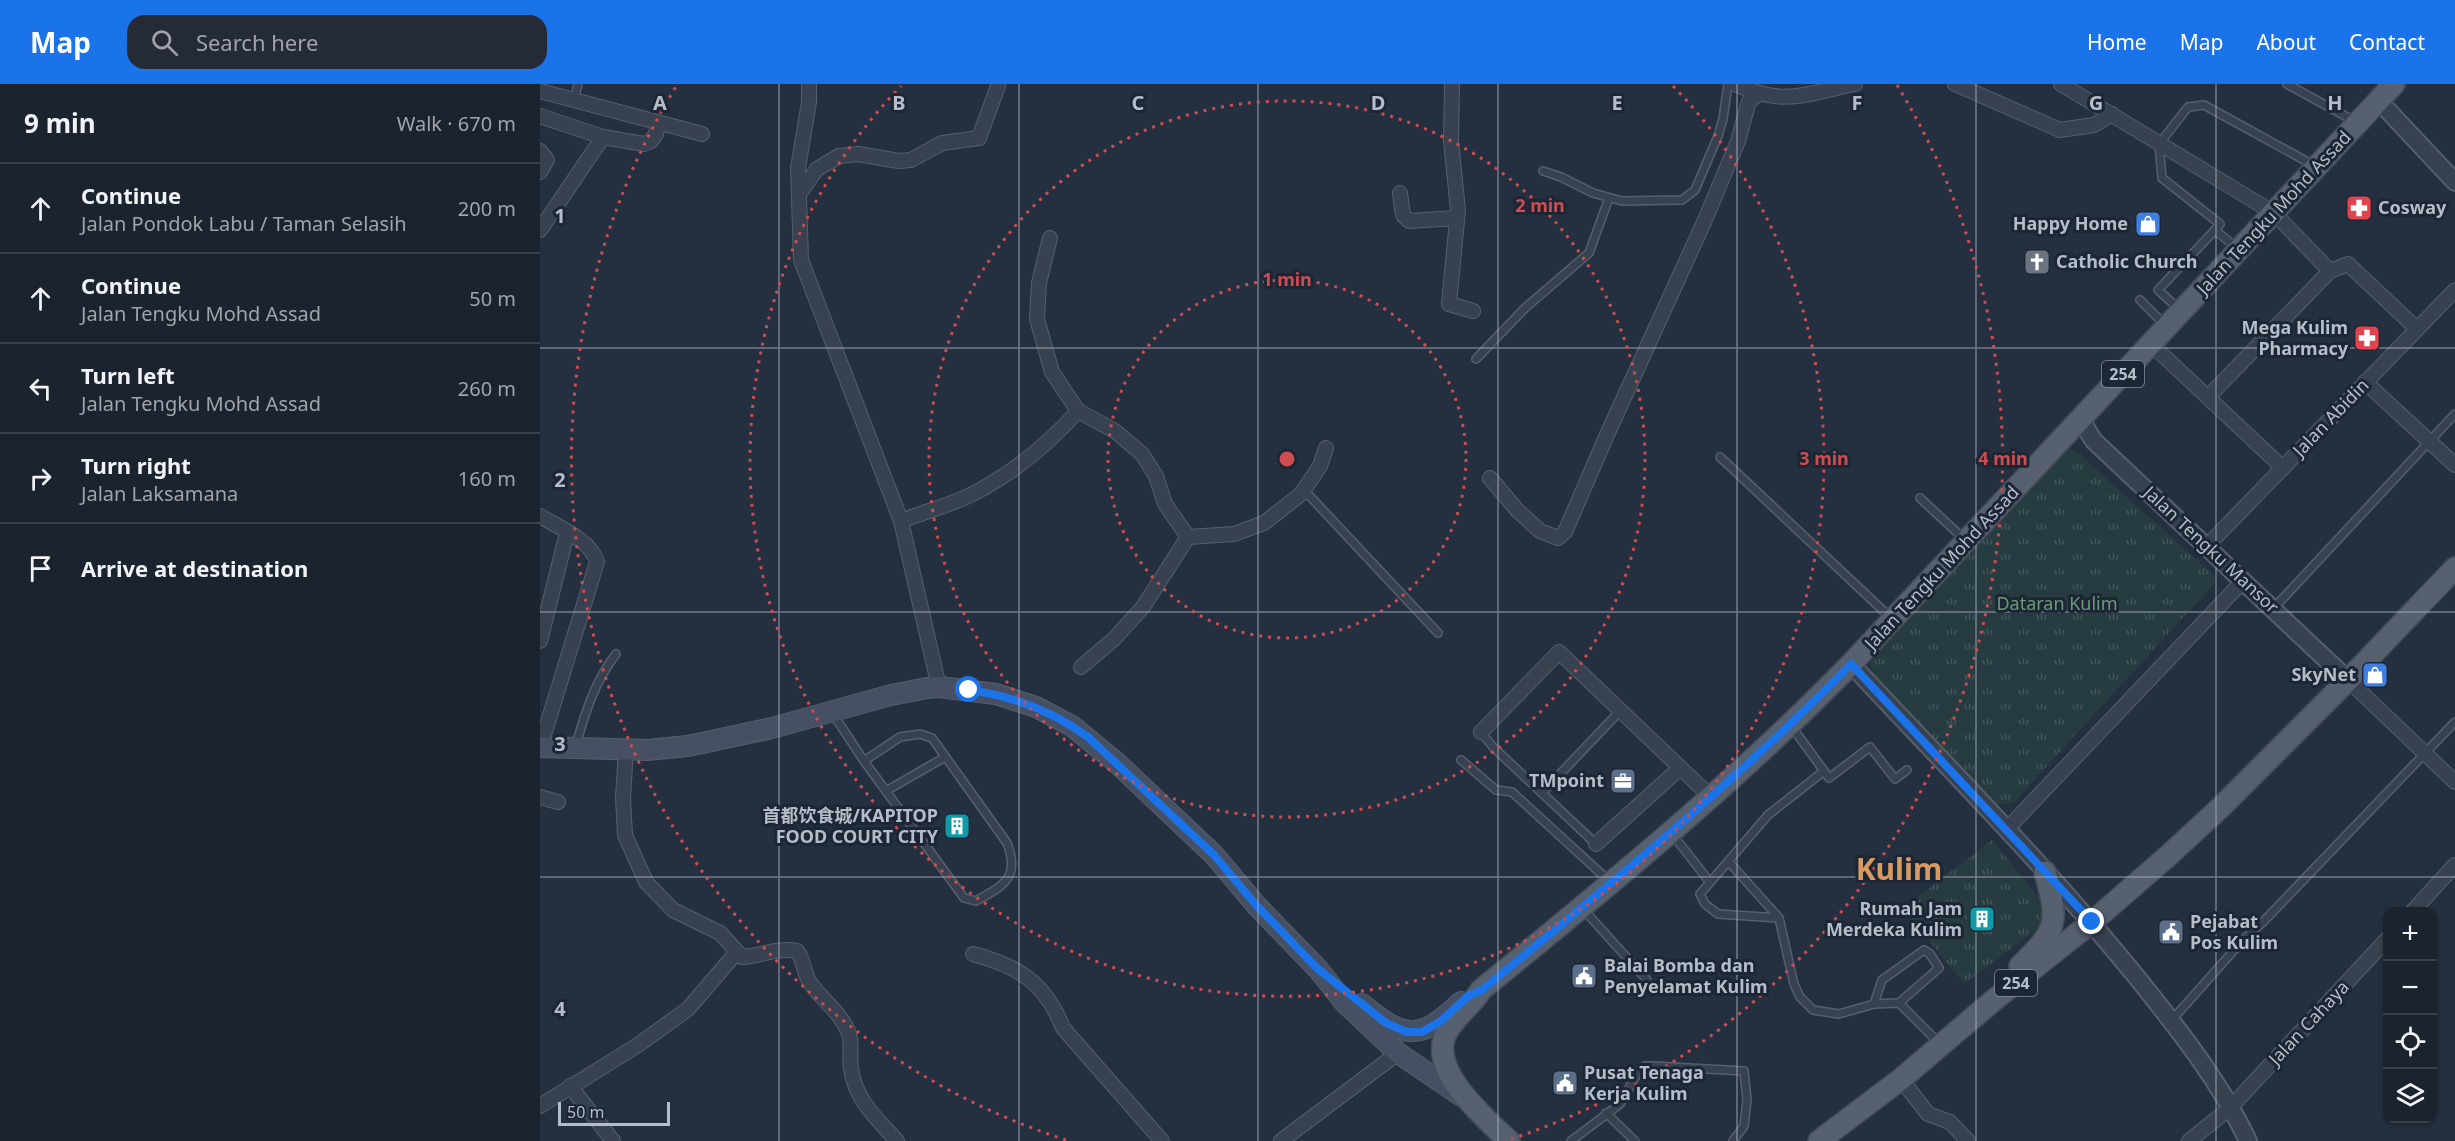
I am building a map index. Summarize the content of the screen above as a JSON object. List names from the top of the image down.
{
  "streets": {
    "main road": ["Jalan Tengku Mohd Assad", "254"],
    "street": ["Jalan Abidin", "Jalan Tengku Mansor", "Jalan Cahaya"]
  },
  "crossings": [
    ["Jalan Tengku Mohd Assad", "254"],
    ["Jalan Tengku Mohd Assad", "Jalan Tengku Mansor"],
    ["254", "Jalan Tengku Mansor"],
    ["Jalan Abidin", "Jalan Tengku Mansor"]
  ],
  "districts": ["Kulim"],
  "parks": ["Dataran Kulim"],
  "places": {
    "pharmacy": ["Cosway", "Mega Kulim Pharmacy"],
    "shop": ["Happy Home", "SkyNet"],
    "church": ["Catholic Church"],
    "office": ["TMpoint"],
    "building": ["首都饮食城/KAPITOP FOOD COURT CITY", "Rumah Jam Merdeka Kulim"],
    "public building": ["Pejabat Pos Kulim", "Balai Bomba dan Penyelamat Kulim", "Pusat Tenaga Kerja Kulim"]
  },
  "scale_bar": "50 m",
  "page": {
    "header": "Map",
    "search": "Search here",
    "nav": [
      "Home",
      "Map",
      "About",
      "Contact"
    ],
    "heading": ["9 min", "Walk · 670 m"],
    "list": [
      ["Continue", "Jalan Pondok Labu / Taman Selasih", "200 m"],
      ["Continue", "Jalan Tengku Mohd Assad", "50 m"],
      ["Turn left", "Jalan Tengku Mohd Assad", "260 m"],
      ["Turn right", "Jalan Laksamana", "160 m"],
      "Arrive at destination"
    ],
    "map_buttons": ["+", "−"],
    "scale": "50 m"
  },
  "grid": {
    "columns": [
      "A",
      "B",
      "C",
      "D",
      "E",
      "F",
      "G",
      "H"
    ],
    "rows": [
      "1",
      "2",
      "3",
      "4"
    ]
  },
  "rings": [
    "2 min",
    "1 min",
    "3 min",
    "4 min"
  ]
}
